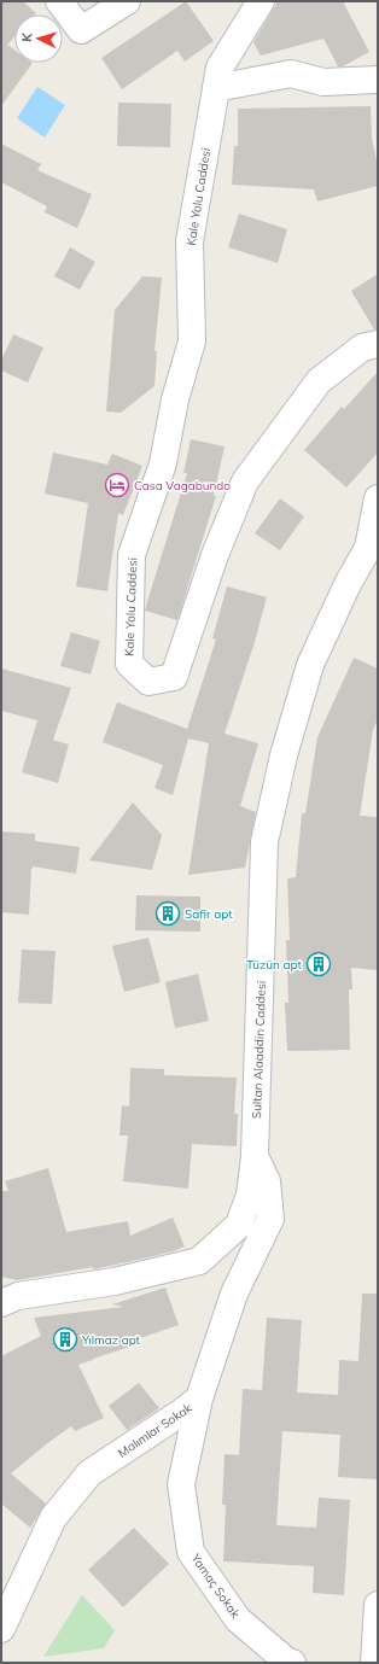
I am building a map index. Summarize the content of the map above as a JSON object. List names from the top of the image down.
{
  "streets": {
    "street": [
      "Kale Yolu Caddesi",
      "Sultan Alaaddin Caddesi",
      "Malımlar Sokak",
      "Yamaç Sokak"
    ]
  },
  "crossings": [
    ["Sultan Alaaddin Caddesi", "Malımlar Sokak"],
    ["Malımlar Sokak", "Yamaç Sokak"]
  ],
  "places": {
    "hotel": ["Casa Vagabundo"],
    "building": ["Safir apt", "Tüzün apt", "Yılmaz apt"]
  },
  "north": "left"
}
